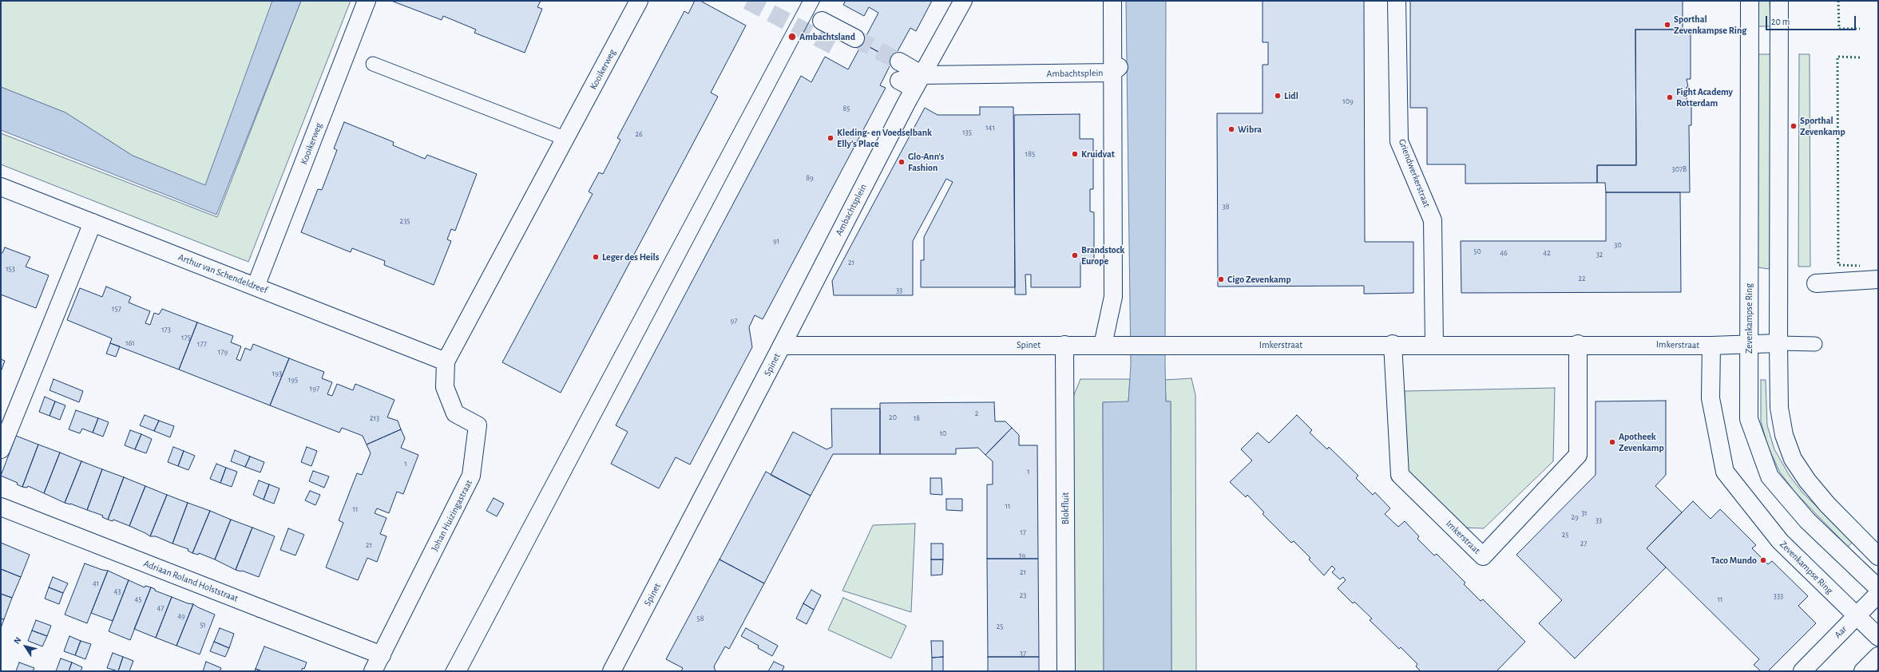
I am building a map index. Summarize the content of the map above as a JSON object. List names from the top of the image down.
{
  "streets": {
    "street": [
      "Kooikerweg",
      "Ambachtsplein",
      "Griendwerkerstraat",
      "Arthur van Schendeldreef",
      "Zevenkampse Ring",
      "Spinet",
      "Imkerstraat",
      "Blokfluit",
      "Johan Huizingastraat",
      "Adriaan Roland Holststraat",
      "Aar"
    ]
  },
  "crossings": [
    ["Kooikerweg", "Arthur van Schendeldreef"],
    ["Kooikerweg", "Johan Huizingastraat"],
    ["Ambachtsplein", "Spinet"],
    ["Griendwerkerstraat", "Imkerstraat"],
    ["Arthur van Schendeldreef", "Johan Huizingastraat"],
    ["Zevenkampse Ring", "Imkerstraat"],
    ["Zevenkampse Ring", "Aar"],
    ["Spinet", "Imkerstraat"],
    ["Spinet", "Blokfluit"],
    ["Johan Huizingastraat", "Adriaan Roland Holststraat"]
  ],
  "places": [
    "Sporthal Zevenkampse Ring",
    "Ambachtsland",
    "Lidl",
    "Fight Academy Rotterdam",
    "Sporthal Zevenkamp",
    "Wibra",
    "Kleding- en Voedselbank Elly's Place",
    "Kruidvat",
    "Glo-Ann's Fashion",
    "Brandstock Europe",
    "Leger des Heils",
    "Cigo Zevenkamp",
    "Apotheek Zevenkamp",
    "Taco Mundo"
  ],
  "house_numbers": [
    "109",
    "85",
    "141",
    "135",
    "26",
    "185",
    "307B",
    "89",
    "38",
    "235",
    "91",
    "30",
    "50",
    "46",
    "42",
    "32",
    "21",
    "153",
    "22",
    "33",
    "157",
    "97",
    "173",
    "175",
    "161",
    "177",
    "179",
    "193",
    "195",
    "197",
    "2",
    "20",
    "213",
    "18",
    "10",
    "1",
    "1",
    "11",
    "11",
    "31",
    "29",
    "33",
    "17",
    "25",
    "27",
    "21",
    "19",
    "21",
    "41",
    "43",
    "23",
    "333",
    "45",
    "11",
    "47",
    "49",
    "58",
    "51",
    "25",
    "37"
  ],
  "scale_bar": "20 m",
  "north": "top left"
}
